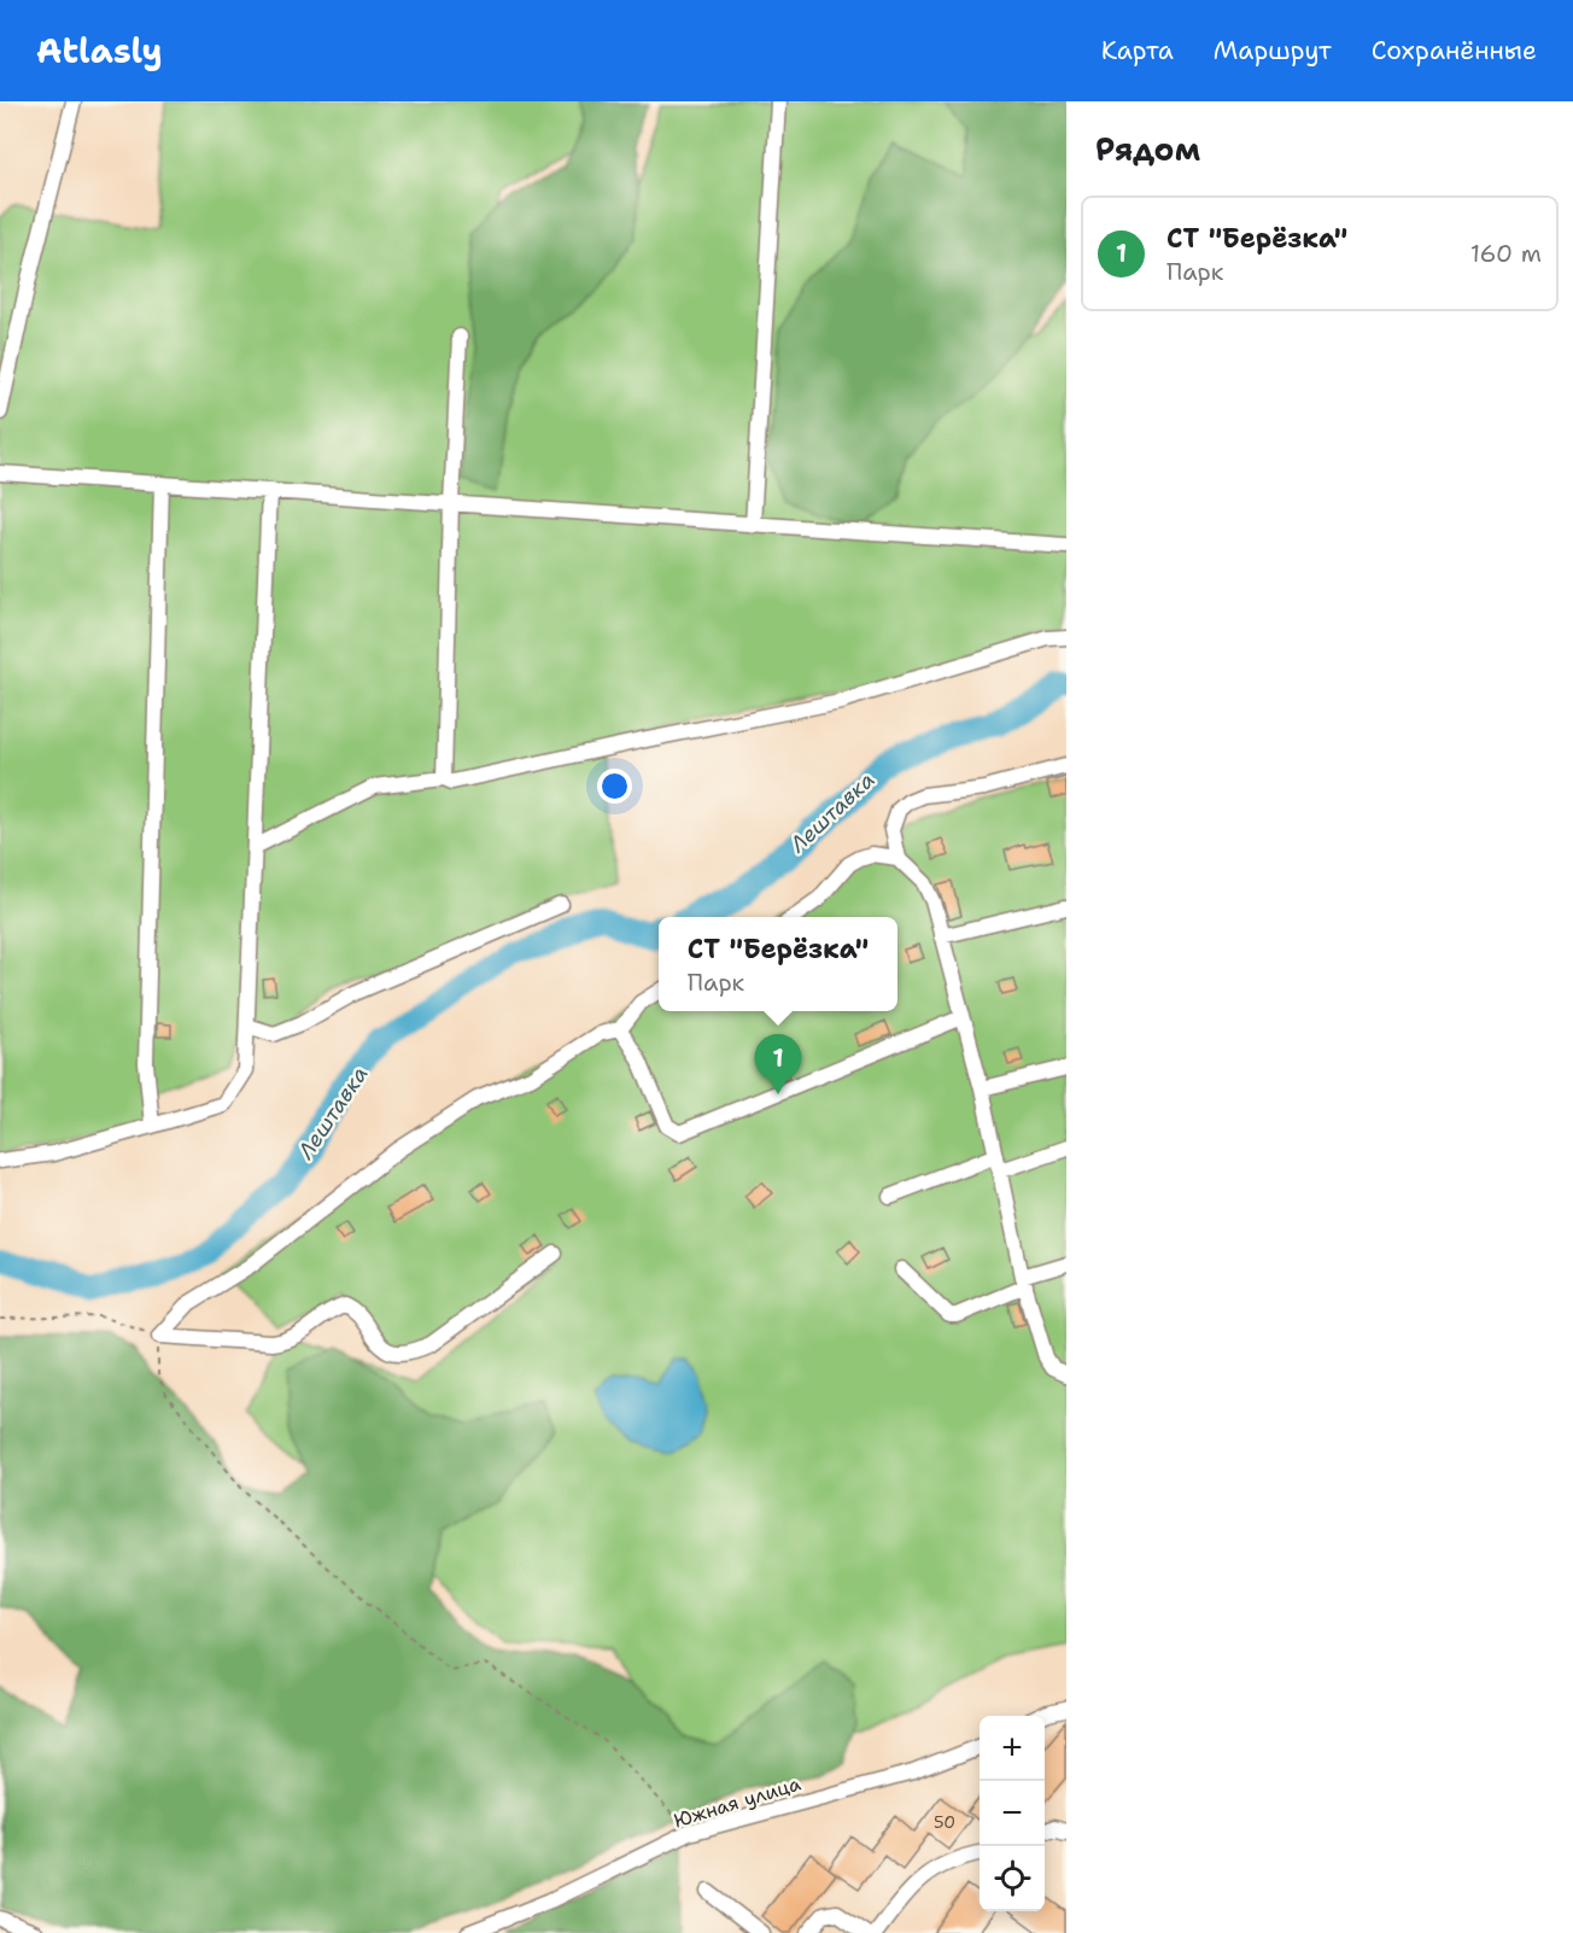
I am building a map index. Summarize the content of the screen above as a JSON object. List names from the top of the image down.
{
  "streets": {
    "street": ["Южная улица"]
  },
  "water": ["Лештавка"],
  "house_numbers": ["50"],
  "page": {
    "header": "Atlasly",
    "nav": ["Карта", "Маршрут", "Сохранённые"],
    "heading": "Рядом",
    "list": [
      {
        "mark": "1",
        "name": "СТ \"Берёзка\"",
        "note": "Парк",
        "value": "160 m"
      }
    ],
    "popup": ["СТ \"Берёзка\"", "Парк"],
    "pins": "1",
    "map_buttons": ["+", "−"]
  }
}
